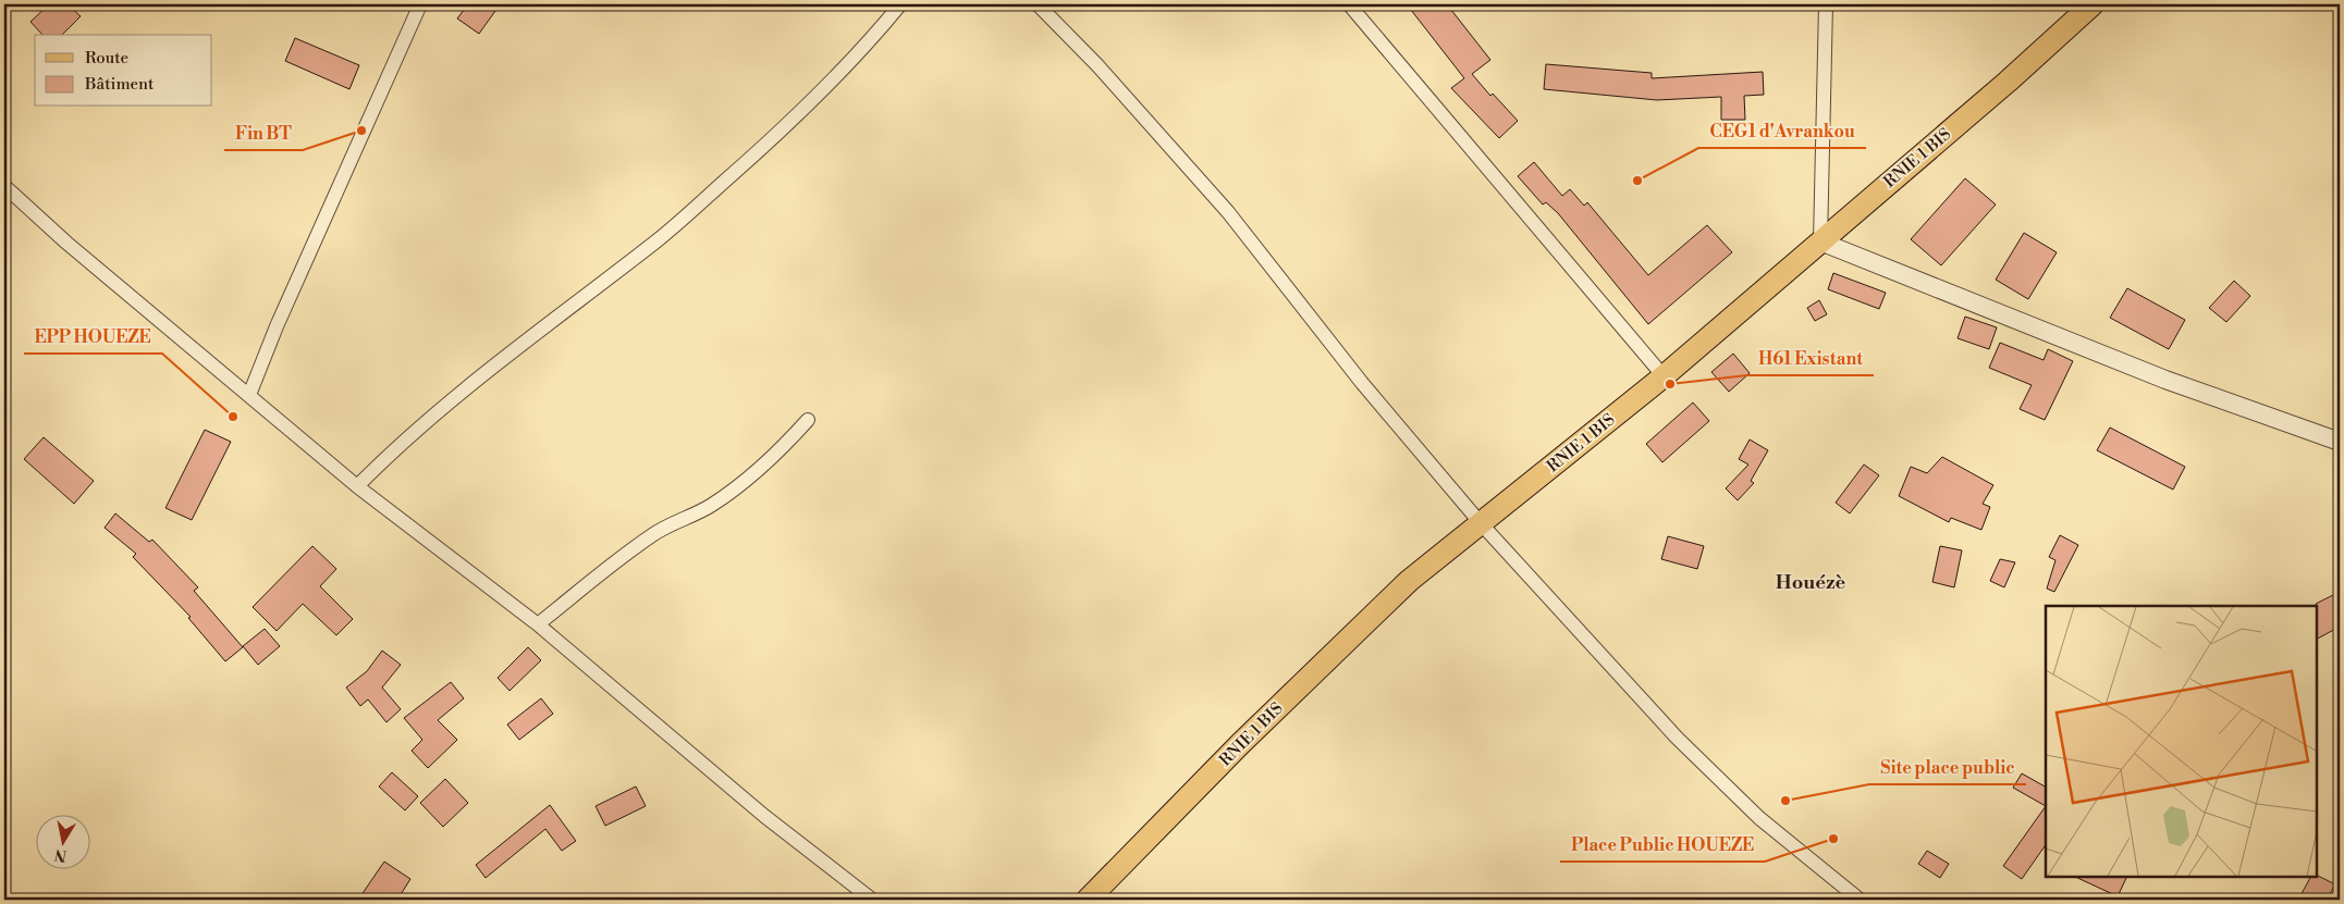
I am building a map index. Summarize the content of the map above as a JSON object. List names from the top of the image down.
{
  "streets": {
    "main road": ["RNIE 1 BIS"]
  },
  "districts": ["Houézè"],
  "places": [
    "Fin BT",
    "CEG1 d'Avrankou",
    "H61 Existant",
    "EPP HOUEZE",
    "Site place public",
    "Place Public HOUEZE"
  ],
  "legend": ["Route", "Bâtiment"],
  "north": "bottom"
}
